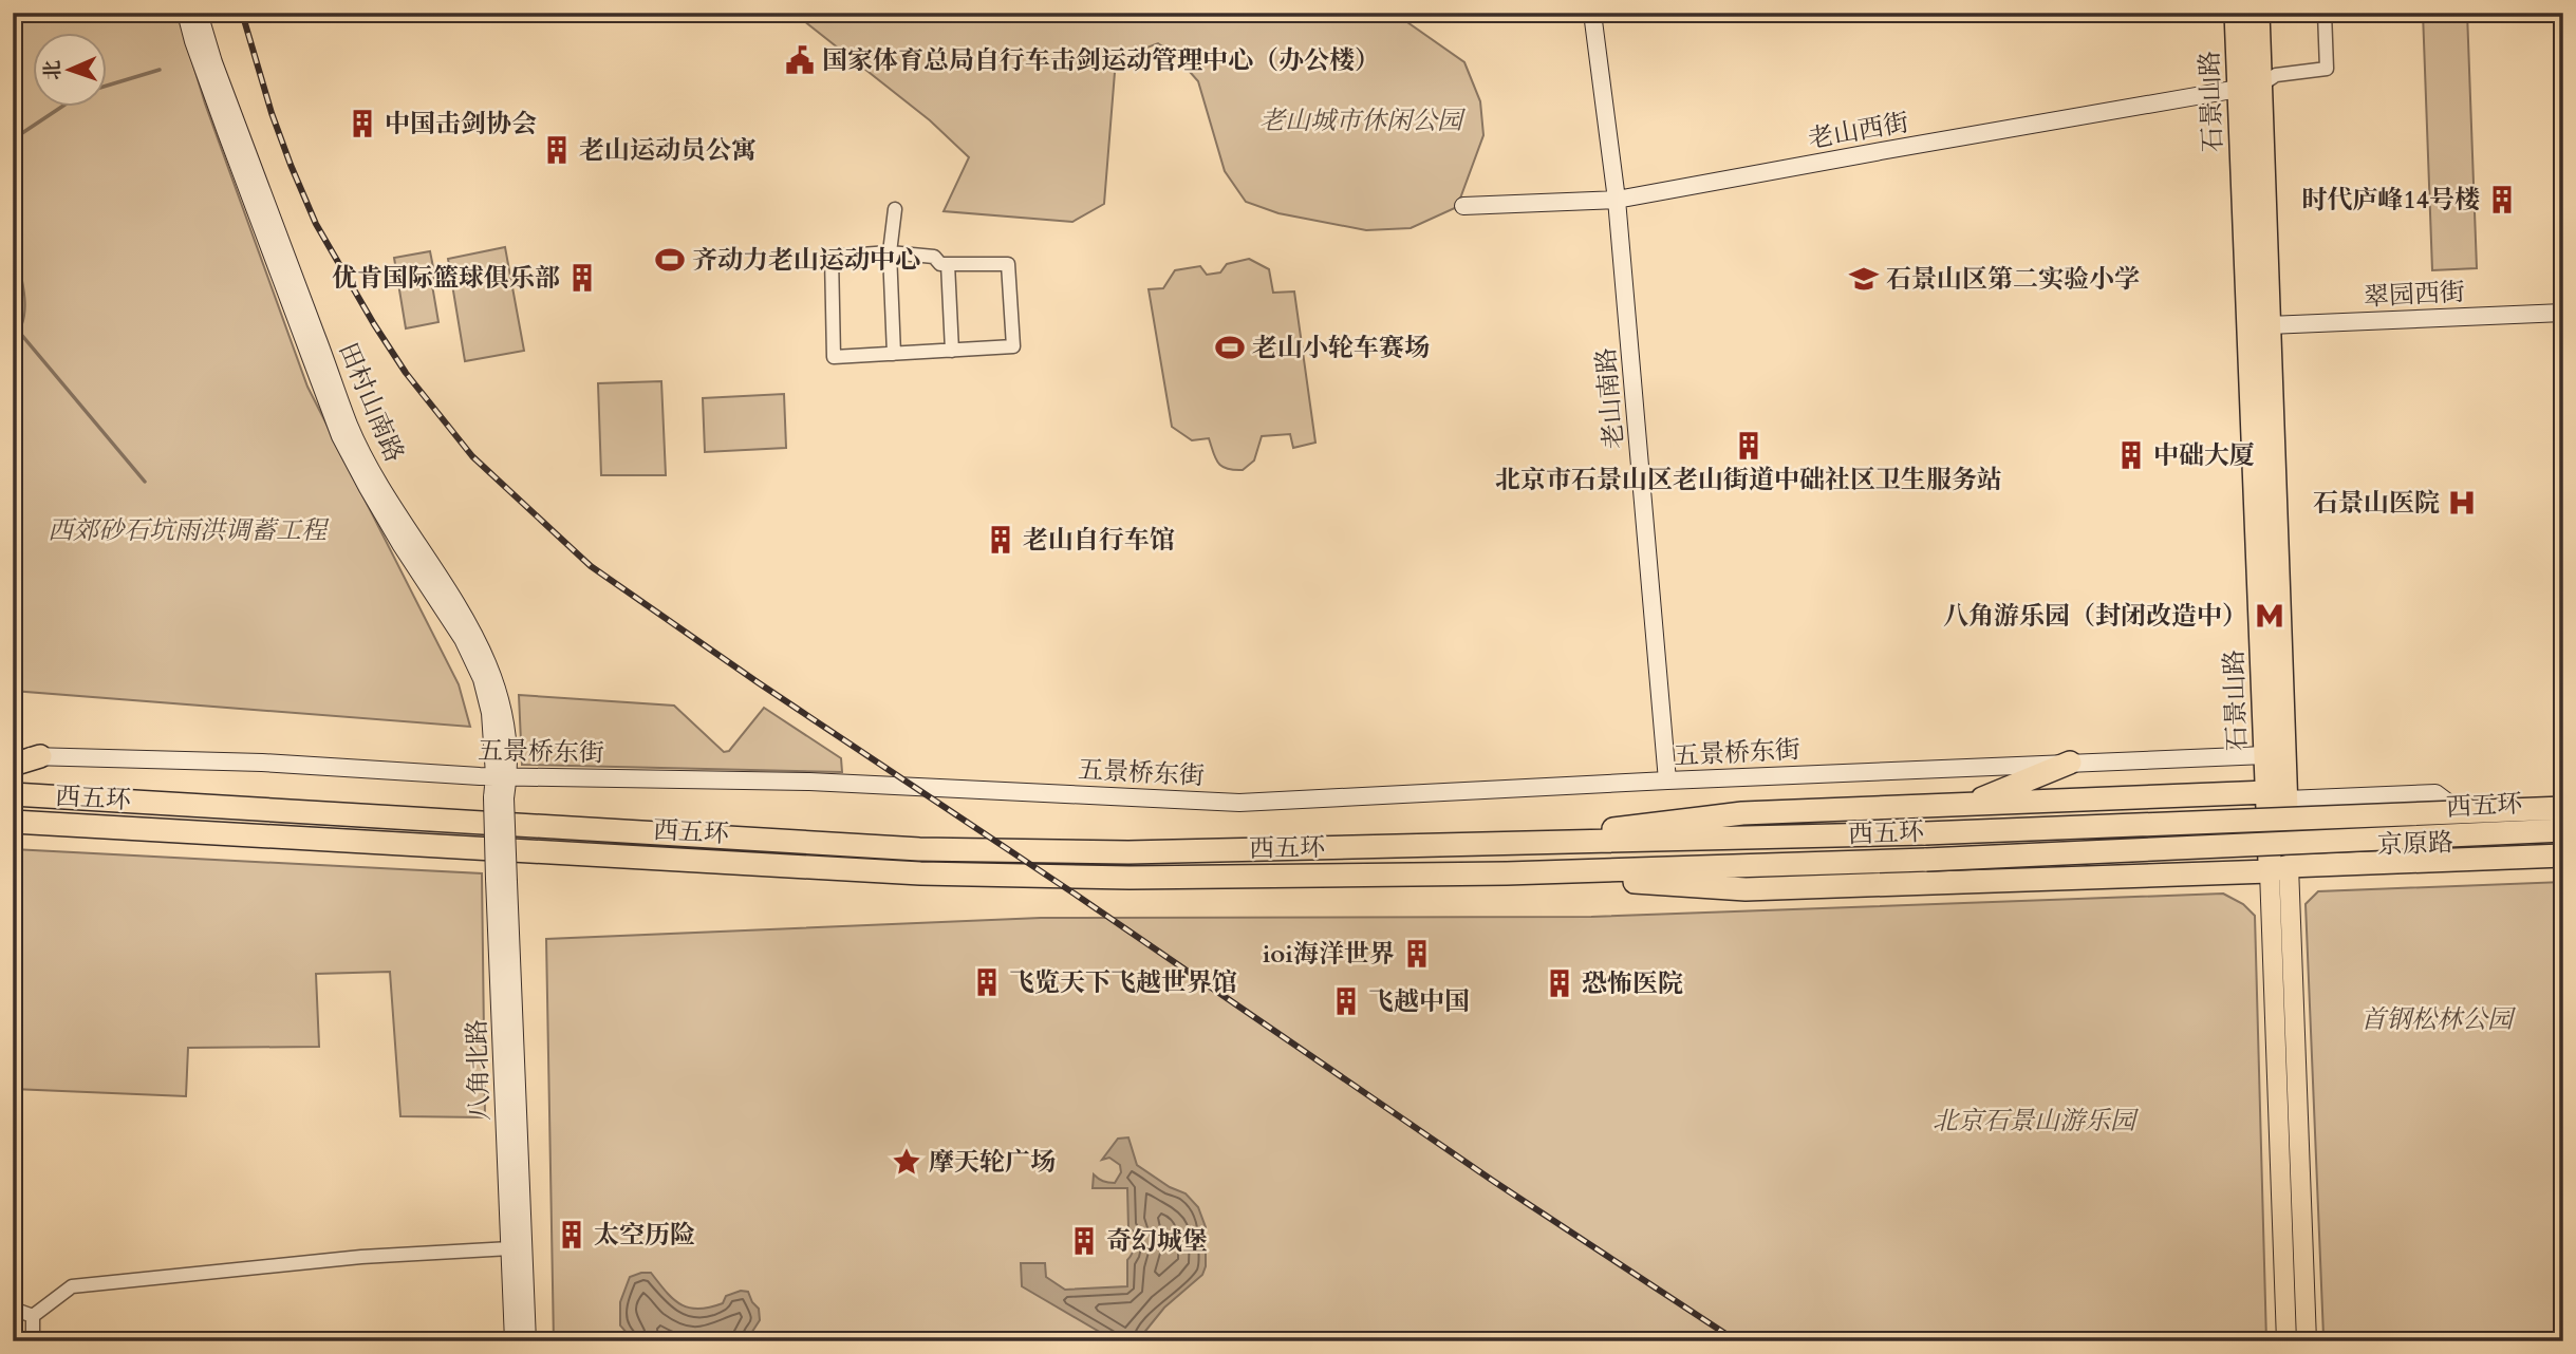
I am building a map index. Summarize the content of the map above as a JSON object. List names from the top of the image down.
{
  "streets": {
    "highway": ["石景山路", "西五环", "京原路"],
    "street": [
      "老山西街",
      "翠园西街",
      "老山南路",
      "田村山南路",
      "五景桥东街",
      "八角北路"
    ]
  },
  "crossings": [
    ["石景山路", "老山西街"],
    ["石景山路", "翠园西街"],
    ["石景山路", "五景桥东街"],
    ["石景山路", "京原路"],
    ["老山西街", "老山南路"],
    ["老山南路", "五景桥东街"],
    ["田村山南路", "五景桥东街"],
    ["田村山南路", "八角北路"]
  ],
  "parks": [
    "老山城市休闲公园",
    "西郊砂石坑雨洪调蓄工程",
    "首钢松林公园",
    "北京石景山游乐园"
  ],
  "places": {
    "public building": ["国家体育总局自行车击剑运动管理中心（办公楼）"],
    "building": [
      "中国击剑协会",
      "老山运动员公寓",
      "时代庐峰14号楼",
      "优肯国际篮球俱乐部",
      "北京市石景山区老山街道中础社区卫生服务站",
      "中础大厦",
      "老山自行车馆",
      "ioi海洋世界",
      "飞览天下飞越世界馆",
      "恐怖医院",
      "飞越中国",
      "太空历险",
      "奇幻城堡"
    ],
    "sports": ["齐动力老山运动中心", "老山小轮车赛场"],
    "school or university": ["石景山区第二实验小学"],
    "hospital": ["石景山医院"],
    "metro station": ["八角游乐园（封闭改造中）"],
    "place": ["摩天轮广场"]
  },
  "north": "left"
}
